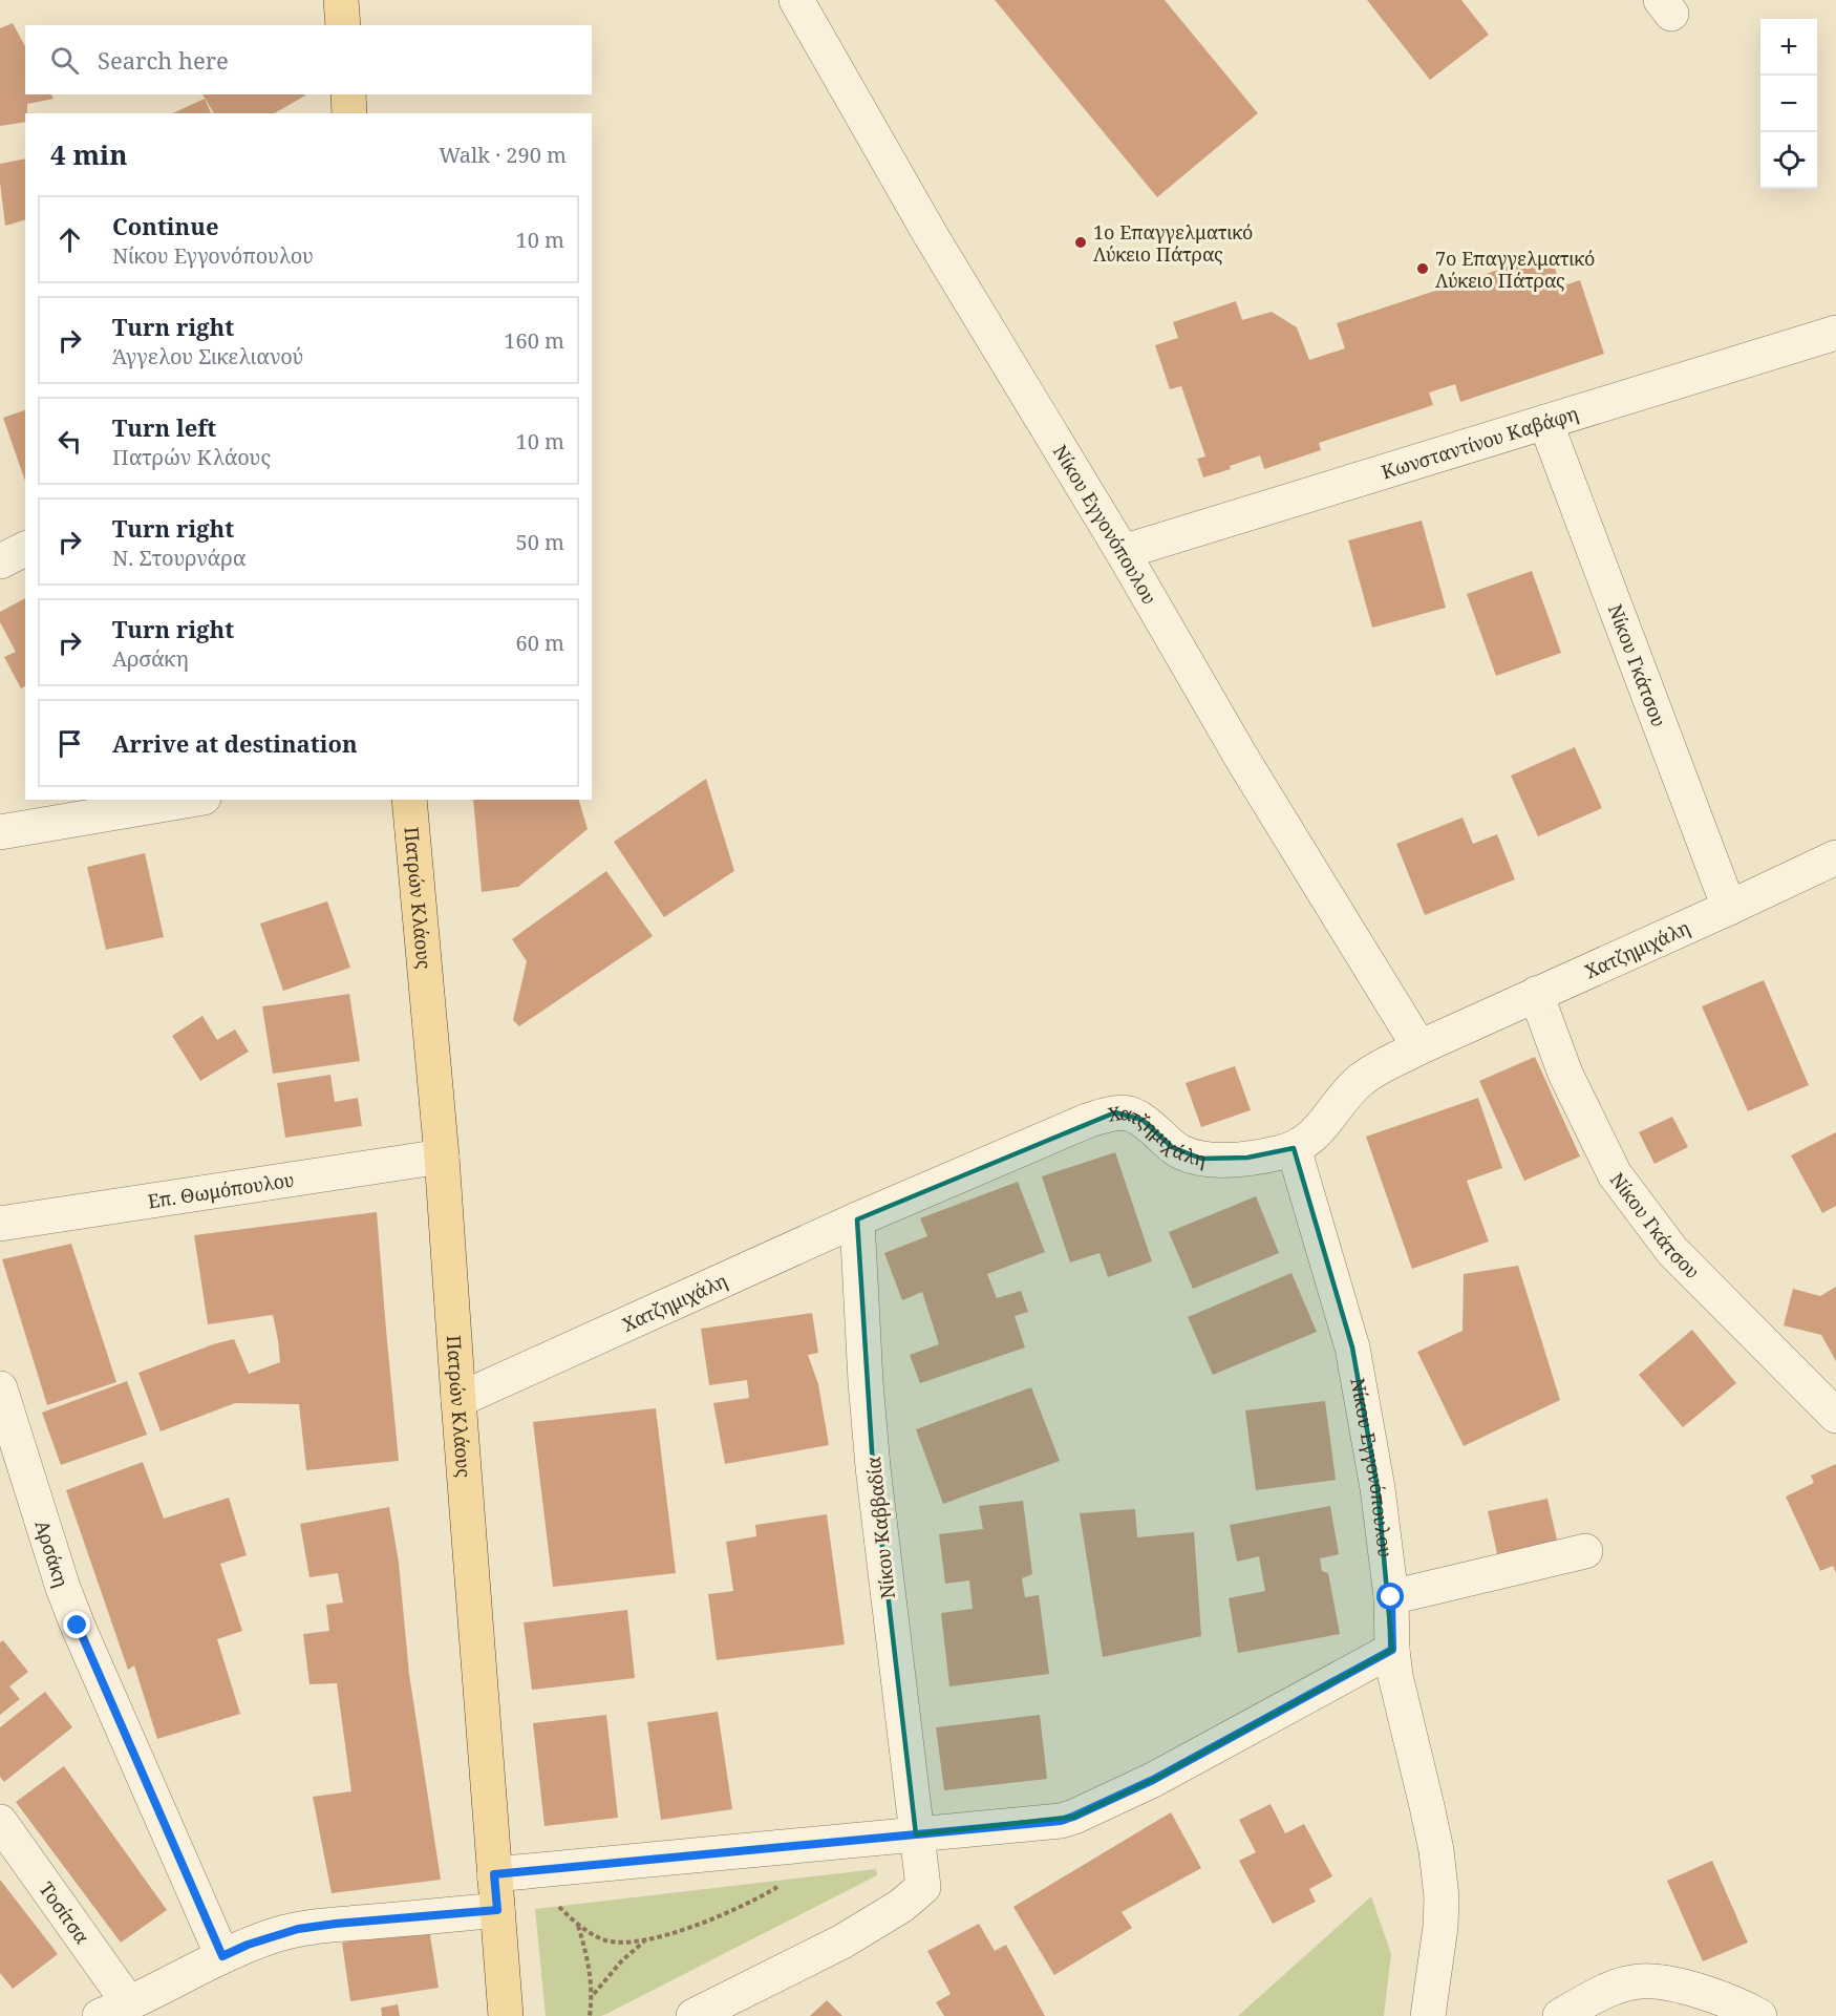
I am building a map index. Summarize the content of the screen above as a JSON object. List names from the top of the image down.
{
  "streets": {
    "main road": ["Πατρών Κλάους"],
    "street": [
      "Κωνσταντίνου Καβάφη",
      "Νίκου Εγγονόπουλου",
      "Νίκου Γκάτσου",
      "Χατζημιχάλη",
      "Επ. Θωμόπουλου",
      "Νίκου Καββαδία",
      "Αρσάκη",
      "Τοσίτσα"
    ]
  },
  "crossings": [
    ["Κωνσταντίνου Καβάφη", "Νίκου Εγγονόπουλου"],
    ["Κωνσταντίνου Καβάφη", "Νίκου Γκάτσου"],
    ["Νίκου Εγγονόπουλου", "Χατζημιχάλη"],
    ["Νίκου Γκάτσου", "Χατζημιχάλη"],
    ["Πατρών Κλάους", "Χατζημιχάλη"],
    ["Πατρών Κλάους", "Επ. Θωμόπουλου"],
    ["Χατζημιχάλη", "Νίκου Καββαδία"]
  ],
  "places": ["1o Επαγγελματικό Λύκειο Πάτρας", "7ο Επαγγελματικό Λύκειο Πάτρας"],
  "page": {
    "map_buttons": ["+", "−"],
    "search": "Search here",
    "heading": ["4 min", "Walk · 290 m"],
    "list": [
      ["Continue", "Νίκου Εγγονόπουλου", "10 m"],
      ["Turn right", "Άγγελου Σικελιανού", "160 m"],
      ["Turn left", "Πατρών Κλάους", "10 m"],
      ["Turn right", "N. Στουρνάρα", "50 m"],
      ["Turn right", "Αρσάκη", "60 m"],
      "Arrive at destination"
    ]
  }
}
